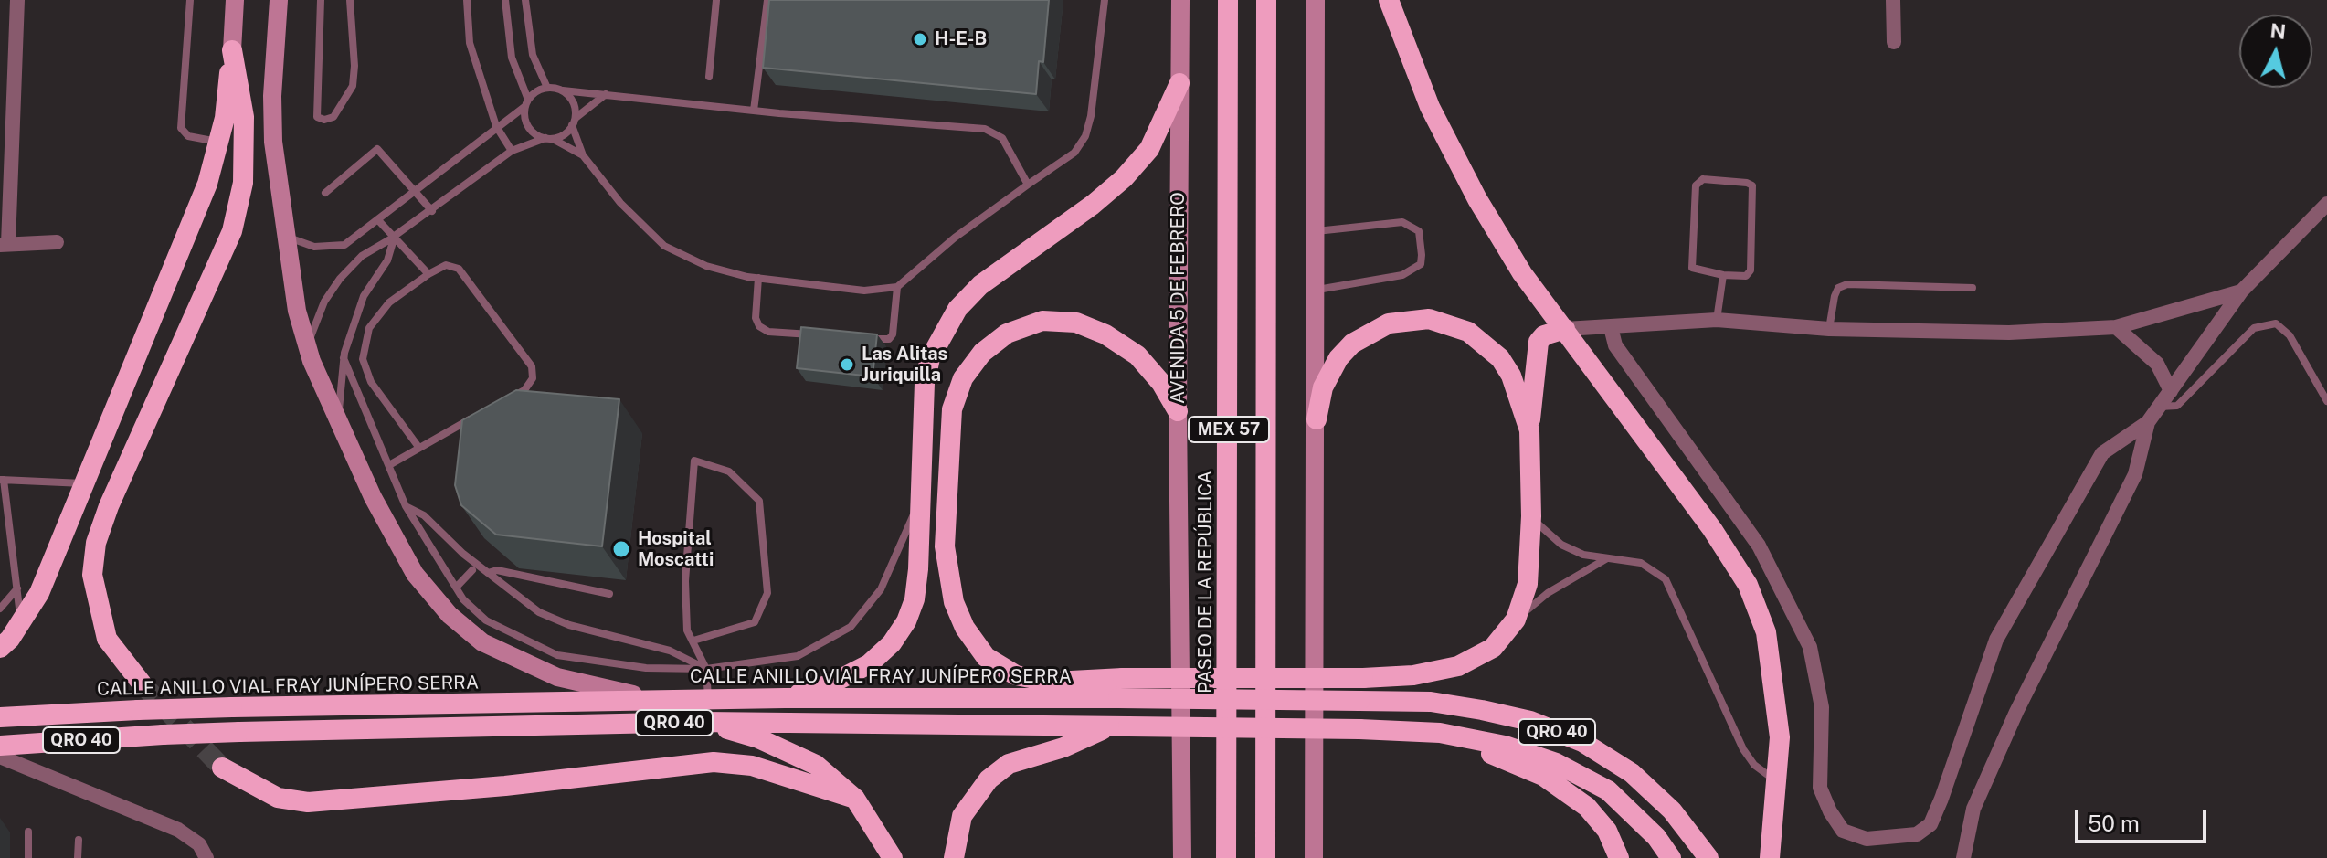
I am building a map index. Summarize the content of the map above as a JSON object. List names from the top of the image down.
{
  "streets": {
    "highway": [
      "MEX 57",
      "PASEO DE LA REPÚBLICA",
      "CALLE ANILLO VIAL FRAY JUNÍPERO SERRA",
      "QRO 40"
    ],
    "main road": ["AVENIDA 5 DE FEBRERO"]
  },
  "places": ["H-E-B", "Las Alitas Juriquilla", "Hospital Moscatti"],
  "scale_bar": "50 m",
  "north": "top"
}
